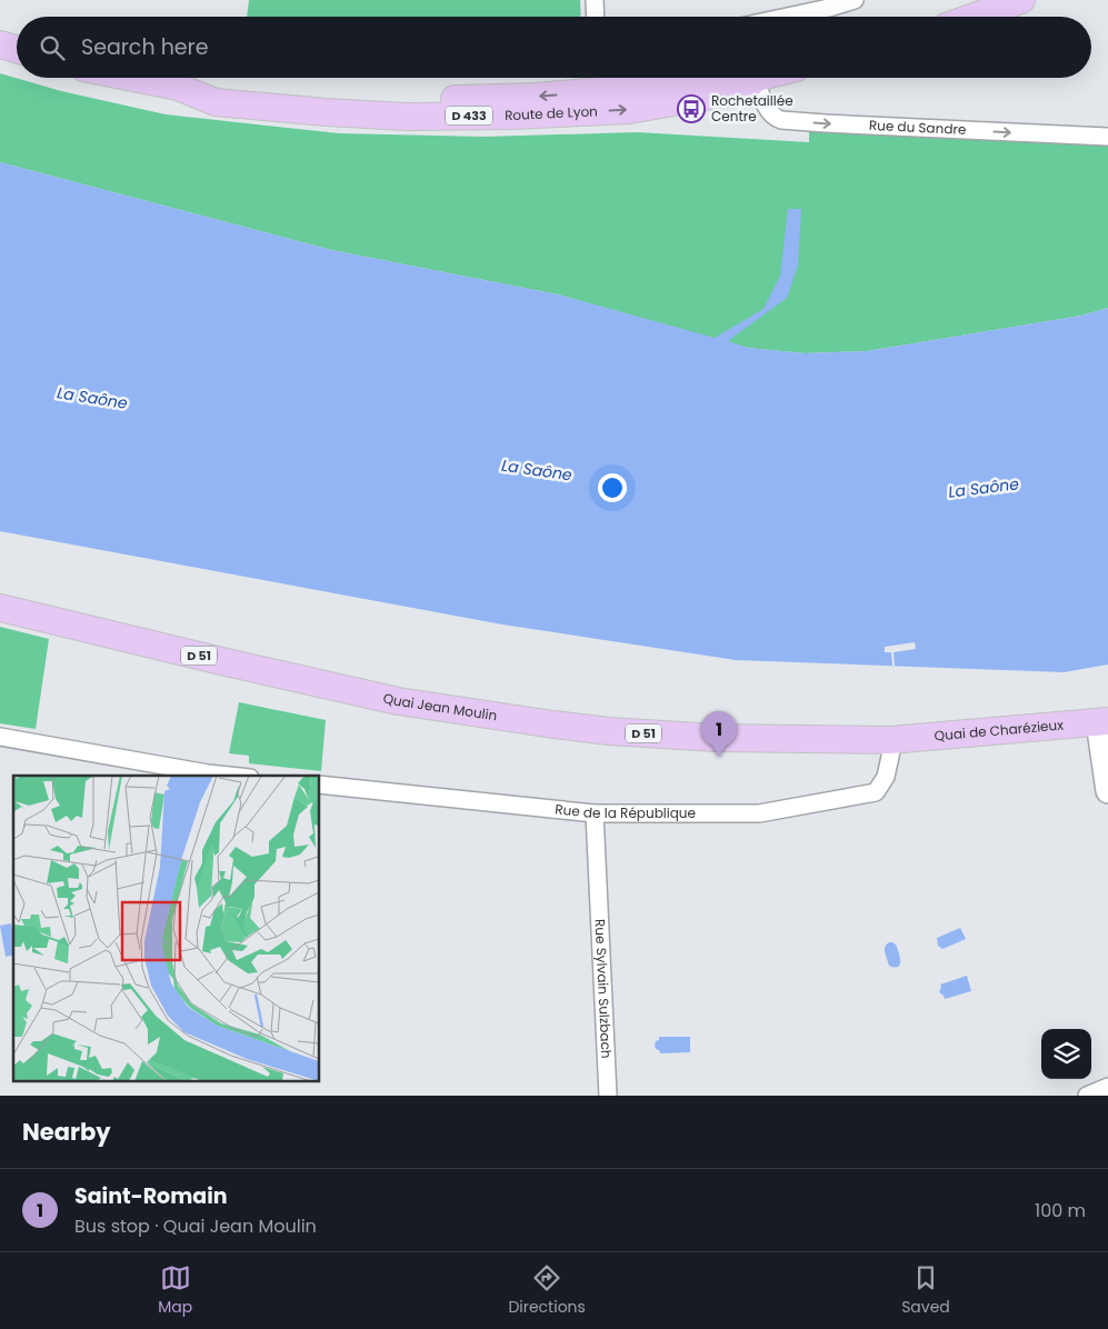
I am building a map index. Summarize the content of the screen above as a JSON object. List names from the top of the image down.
{
  "streets": {
    "main road": [
      "Route de Lyon",
      "D 433",
      "D 51",
      "Quai Jean Moulin",
      "Quai de Charézieux"
    ],
    "street": ["Rue du Sandre", "Rue de la République", "Rue Sylvain Sulzbach"]
  },
  "crossings": [
    ["Quai Jean Moulin", "Quai de Charézieux"],
    ["Quai Jean Moulin", "Rue de la République"],
    ["Quai de Charézieux", "Rue de la République"],
    ["Rue de la République", "Rue Sylvain Sulzbach"]
  ],
  "one_way": ["Rue du Sandre"],
  "water": ["La Saône"],
  "places": {
    "bus stop": ["Rochetaillée Centre"]
  },
  "page": {
    "search": "Search here",
    "pins": "1",
    "heading": "Nearby",
    "list": [
      {
        "mark": "1",
        "name": "Saint-Romain",
        "note": "Bus stop · Quai Jean Moulin",
        "value": "100 m"
      }
    ],
    "nav": ["Map", "Directions", "Saved"]
  }
}
